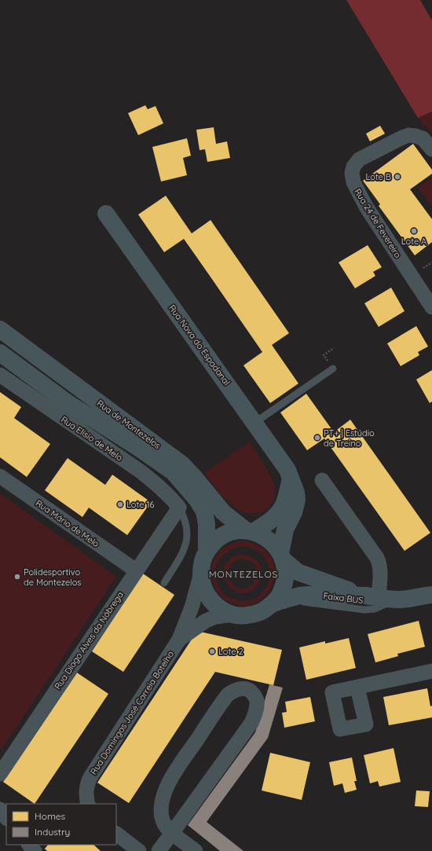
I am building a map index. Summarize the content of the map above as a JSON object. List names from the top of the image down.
{
  "streets": {
    "street": [
      "Rua 24 de Fevereiro",
      "Rua Nova do Espadanal",
      "Rua de Montezelos",
      "Rua Elísio de Melo",
      "Rua Mário de Melo",
      "Rua Diogo Alves da Nóbrega",
      "Rua Domingos José Correia Botelho"
    ],
    "lane": ["Faixa BUS"]
  },
  "crossings": [
    ["Rua Nova do Espadanal", "Rua de Montezelos"],
    ["Rua Nova do Espadanal", "Faixa BUS"],
    ["Rua de Montezelos", "Faixa BUS"],
    ["Rua Elísio de Melo", "Rua Diogo Alves da Nóbrega"],
    ["Rua Mário de Melo", "Rua Diogo Alves da Nóbrega"]
  ],
  "districts": ["MONTEZELOS"],
  "places": [
    "Lote B",
    "Lote A",
    "PT+ | Estúdio de Treino",
    "Lote 16",
    "Polidesportivo de Montezelos",
    "Lote 2"
  ],
  "legend": ["Homes", "Industry"]
}
